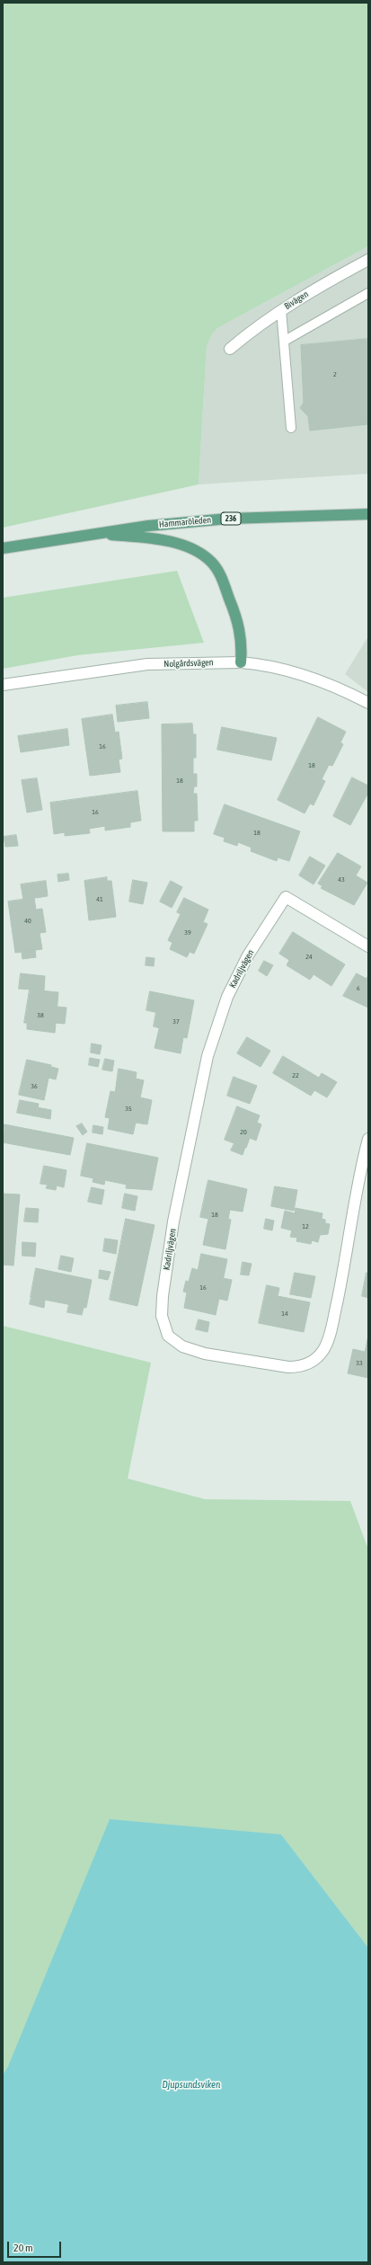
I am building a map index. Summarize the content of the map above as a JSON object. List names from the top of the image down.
{
  "streets": {
    "main road": ["236", "Hammaröleden"],
    "street": ["Bivägen", "Nolgårdsvägen", "Kadriljvägen"]
  },
  "crossings": [
    ["236", "Hammaröleden"],
    ["236", "Nolgårdsvägen"]
  ],
  "water": ["Djupsundsviken"],
  "house_numbers": [
    "2",
    "16",
    "18",
    "18",
    "16",
    "18",
    "43",
    "41",
    "40",
    "39",
    "24",
    "6",
    "38",
    "37",
    "22",
    "36",
    "35",
    "20",
    "18",
    "12",
    "16",
    "14",
    "33"
  ],
  "scale_bar": "20 m"
}
